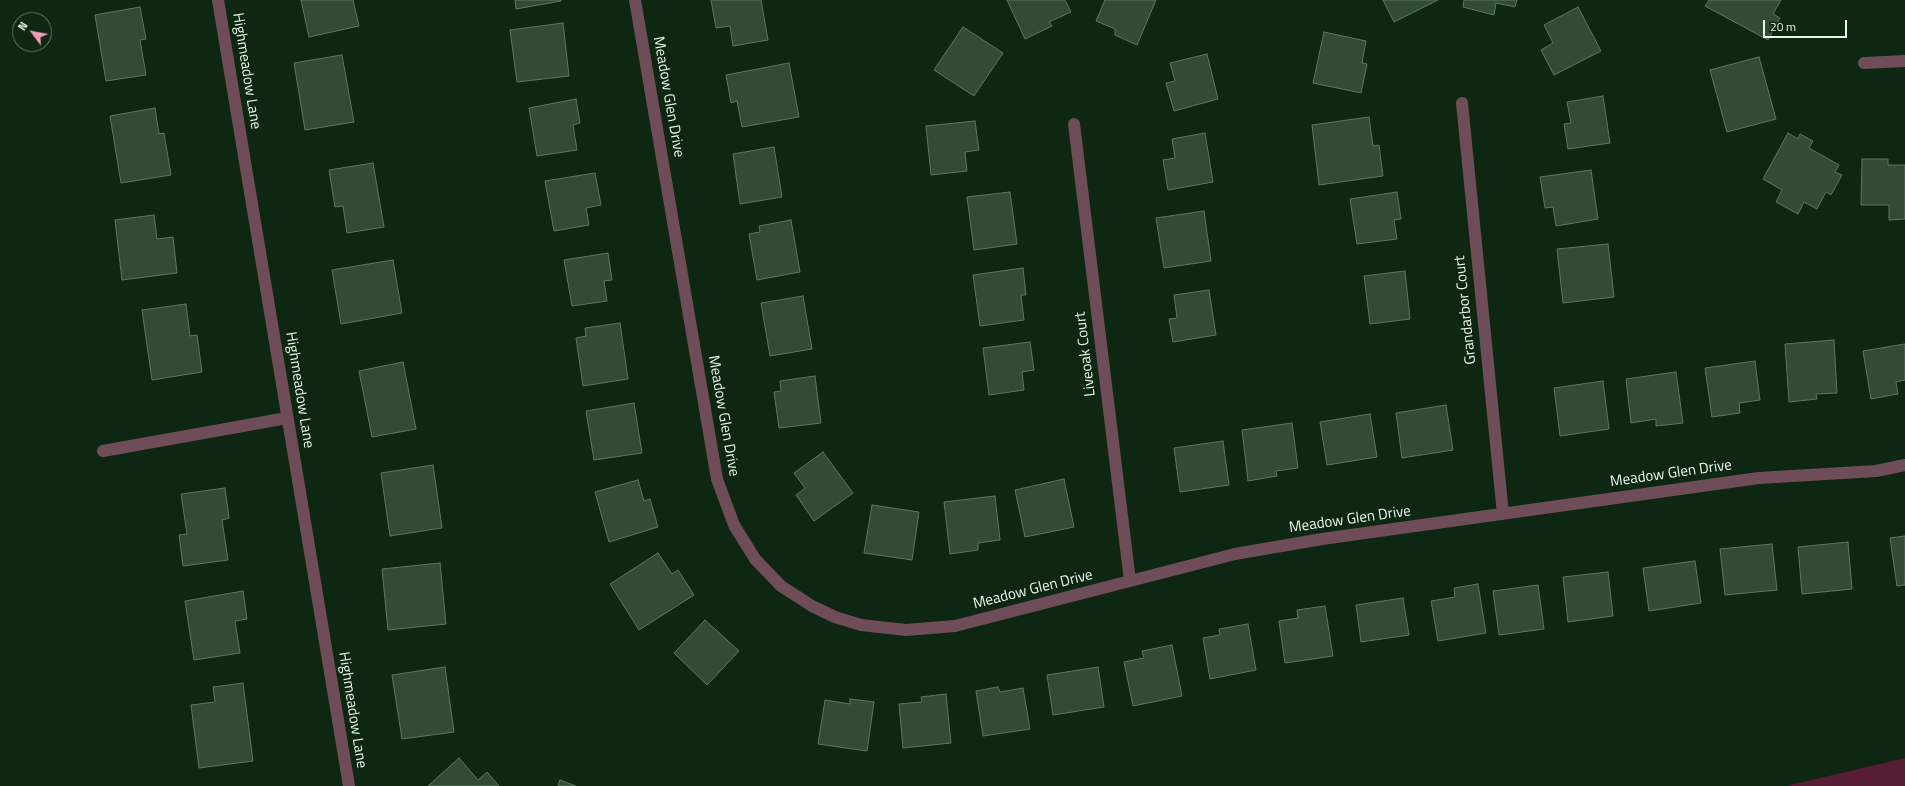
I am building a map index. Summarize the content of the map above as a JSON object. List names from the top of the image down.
{
  "streets": {
    "street": [
      "Highmeadow Lane",
      "Meadow Glen Drive",
      "Grandarbor Court",
      "Liveoak Court"
    ]
  },
  "crossings": [
    ["Meadow Glen Drive", "Grandarbor Court"],
    ["Meadow Glen Drive", "Liveoak Court"]
  ],
  "scale_bar": "20 m",
  "north": "top left"
}
